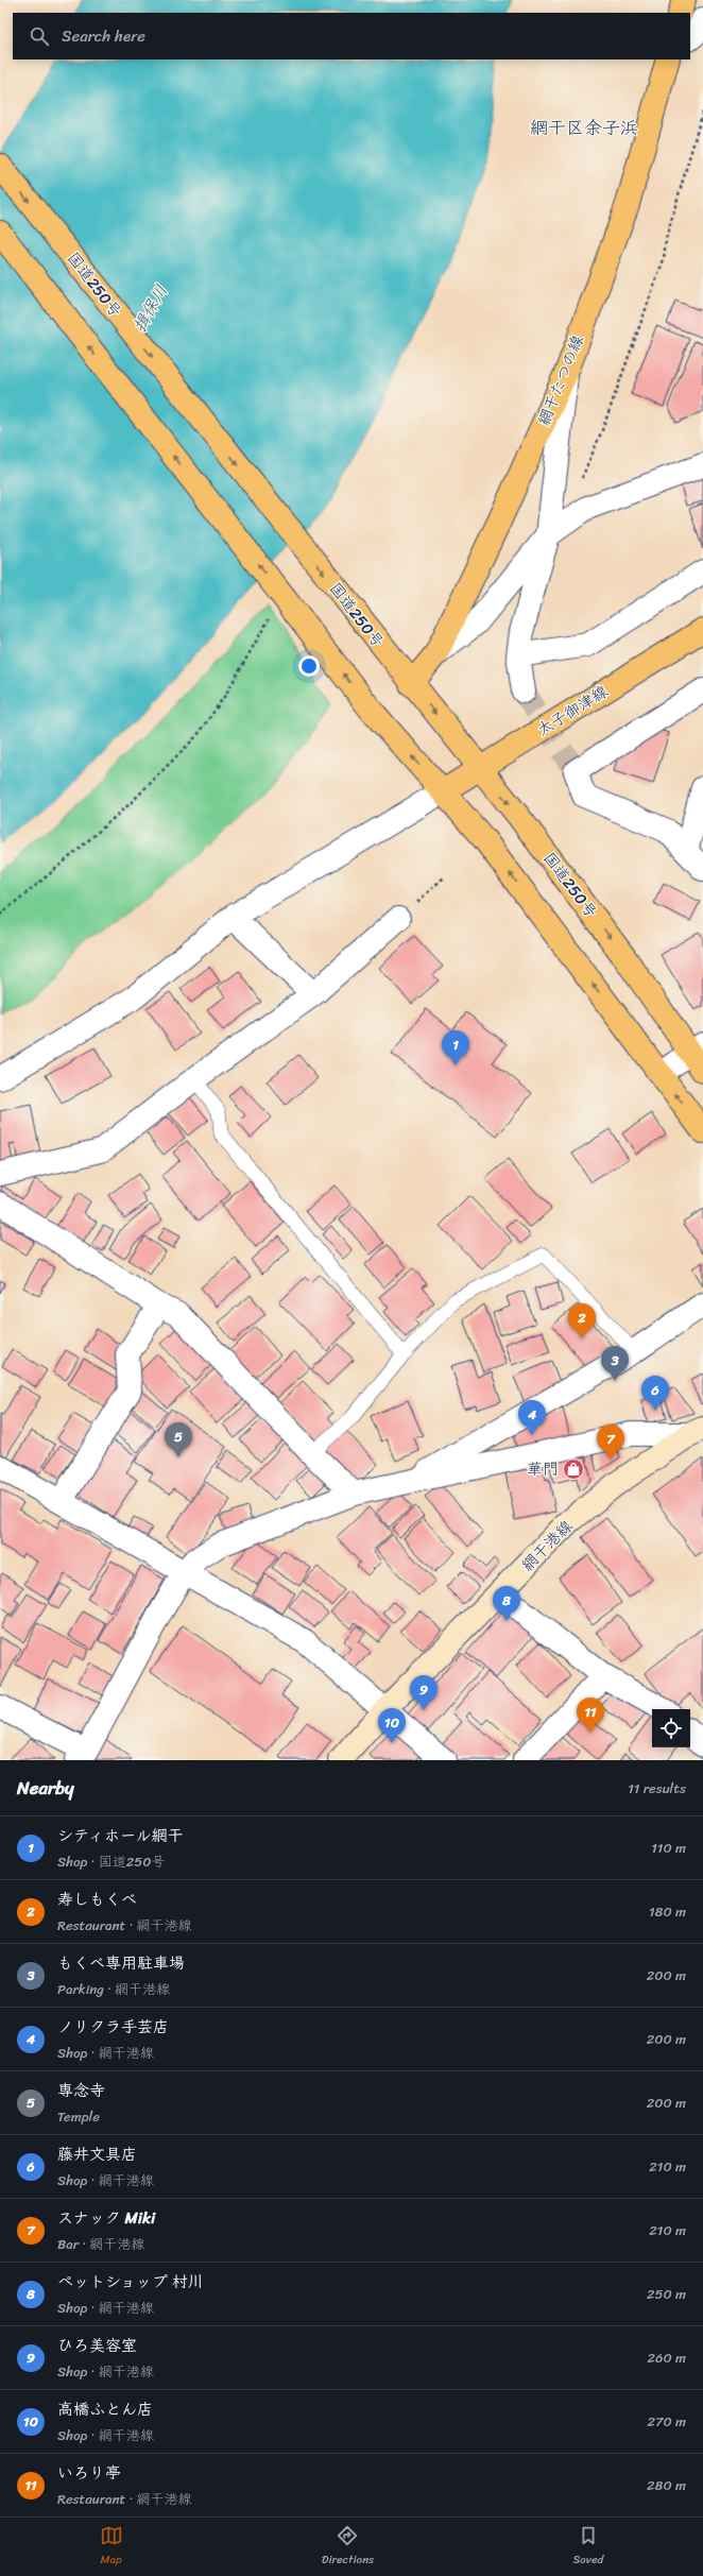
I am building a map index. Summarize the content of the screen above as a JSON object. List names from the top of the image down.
{
  "streets": {
    "main road": [
      "国道250号",
      "網干たつの線",
      "太子御津線",
      "網干港線"
    ]
  },
  "crossings": [
    ["国道250号", "網干たつの線"],
    ["国道250号", "太子御津線"]
  ],
  "districts": ["網干区余子浜"],
  "water": ["揖保川"],
  "places": {
    "shop": ["華門"]
  },
  "page": {
    "search": "Search here",
    "pins": [
      "1",
      "2",
      "3",
      "6",
      "4",
      "5",
      "7",
      "8",
      "9",
      "11",
      "10"
    ],
    "heading": ["Nearby", "11 results"],
    "list": [
      {
        "mark": "1",
        "name": "シティホール網干",
        "note": "Shop · 国道250号",
        "value": "110 m"
      },
      {
        "mark": "2",
        "name": "寿しもくべ",
        "note": "Restaurant · 網干港線",
        "value": "180 m"
      },
      {
        "mark": "3",
        "name": "もくべ専用駐車場",
        "note": "Parking · 網干港線",
        "value": "200 m"
      },
      {
        "mark": "4",
        "name": "ノリクラ手芸店",
        "note": "Shop · 網干港線",
        "value": "200 m"
      },
      {
        "mark": "5",
        "name": "専念寺",
        "note": "Temple",
        "value": "200 m"
      },
      {
        "mark": "6",
        "name": "藤井文具店",
        "note": "Shop · 網干港線",
        "value": "210 m"
      },
      {
        "mark": "7",
        "name": "スナック Miki",
        "note": "Bar · 網干港線",
        "value": "210 m"
      },
      {
        "mark": "8",
        "name": "ペットショップ 村川",
        "note": "Shop · 網干港線",
        "value": "250 m"
      },
      {
        "mark": "9",
        "name": "ひろ美容室",
        "note": "Shop · 網干港線",
        "value": "260 m"
      },
      {
        "mark": "10",
        "name": "高橋ふとん店",
        "note": "Shop · 網干港線",
        "value": "270 m"
      },
      {
        "mark": "11",
        "name": "いろり亭",
        "note": "Restaurant · 網干港線",
        "value": "280 m"
      }
    ],
    "nav": ["Map", "Directions", "Saved"]
  }
}
